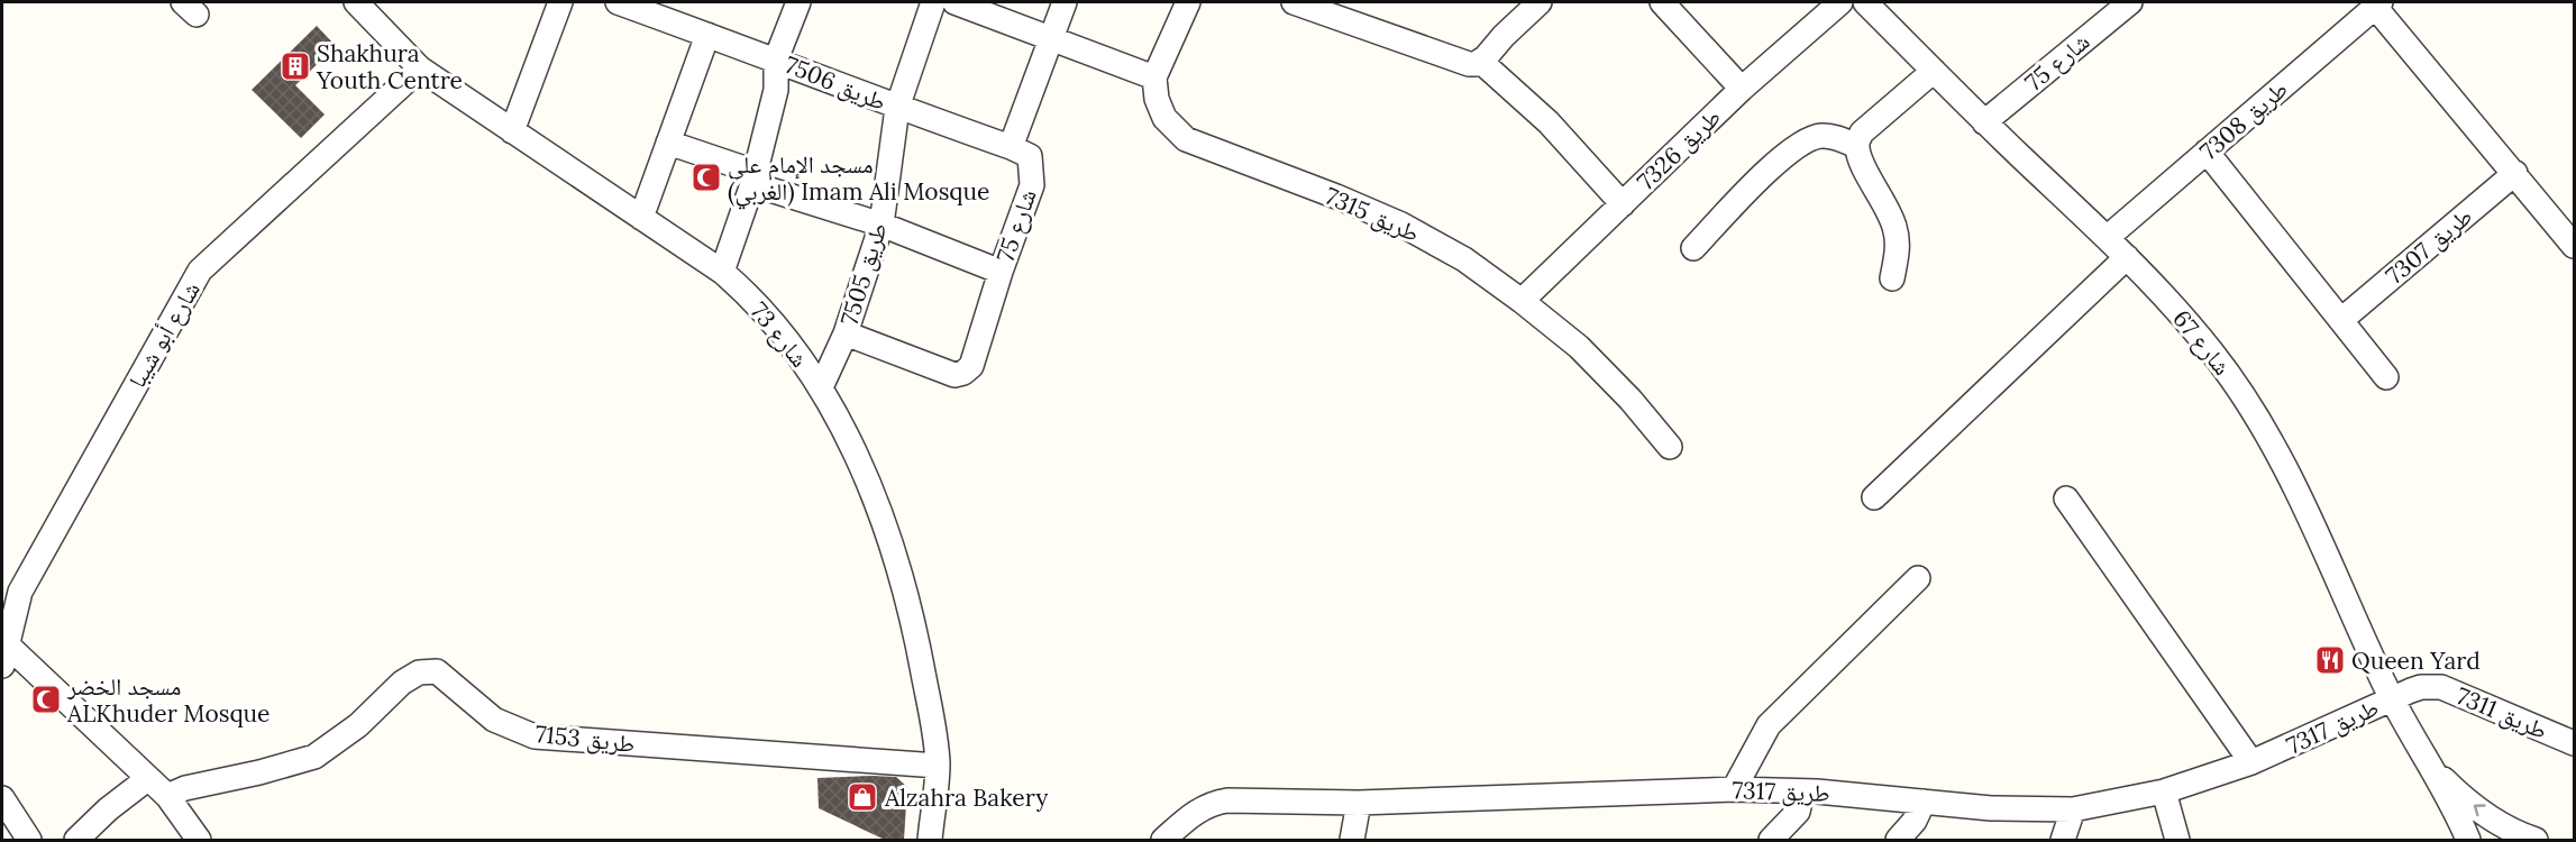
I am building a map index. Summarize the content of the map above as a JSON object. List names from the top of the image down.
{
  "streets": {
    "street": [
      "شارع 75",
      "طريق 7506",
      "طريق 7308",
      "طريق 7326",
      "طريق 7315",
      "طريق 7307",
      "طريق 7505",
      "شارع أبو شيبا",
      "شارع 73",
      "شارع 67",
      "طريق 7311",
      "طريق 7317",
      "طريق 7153"
    ]
  },
  "crossings": [
    ["شارع 75", "طريق 7506"],
    ["شارع 75", "طريق 7505"],
    ["شارع 75", "شارع 67"],
    ["طريق 7506", "طريق 7505"],
    ["طريق 7308", "شارع 67"],
    ["طريق 7326", "طريق 7315"],
    ["طريق 7505", "شارع 73"],
    ["شارع أبو شيبا", "شارع 73"],
    ["شارع 73", "طريق 7153"],
    ["شارع 67", "طريق 7311"],
    ["شارع 67", "طريق 7317"],
    ["طريق 7311", "طريق 7317"]
  ],
  "places": {
    "building": ["Shakhura Youth Centre"],
    "mosque": ["مسجد الإمام علي (الغربي) Imam Ali Mosque", "مسجد الخضر ALKhuder Mosque"],
    "restaurant": ["Queen Yard"],
    "shop": ["Alzahra Bakery"]
  }
}
